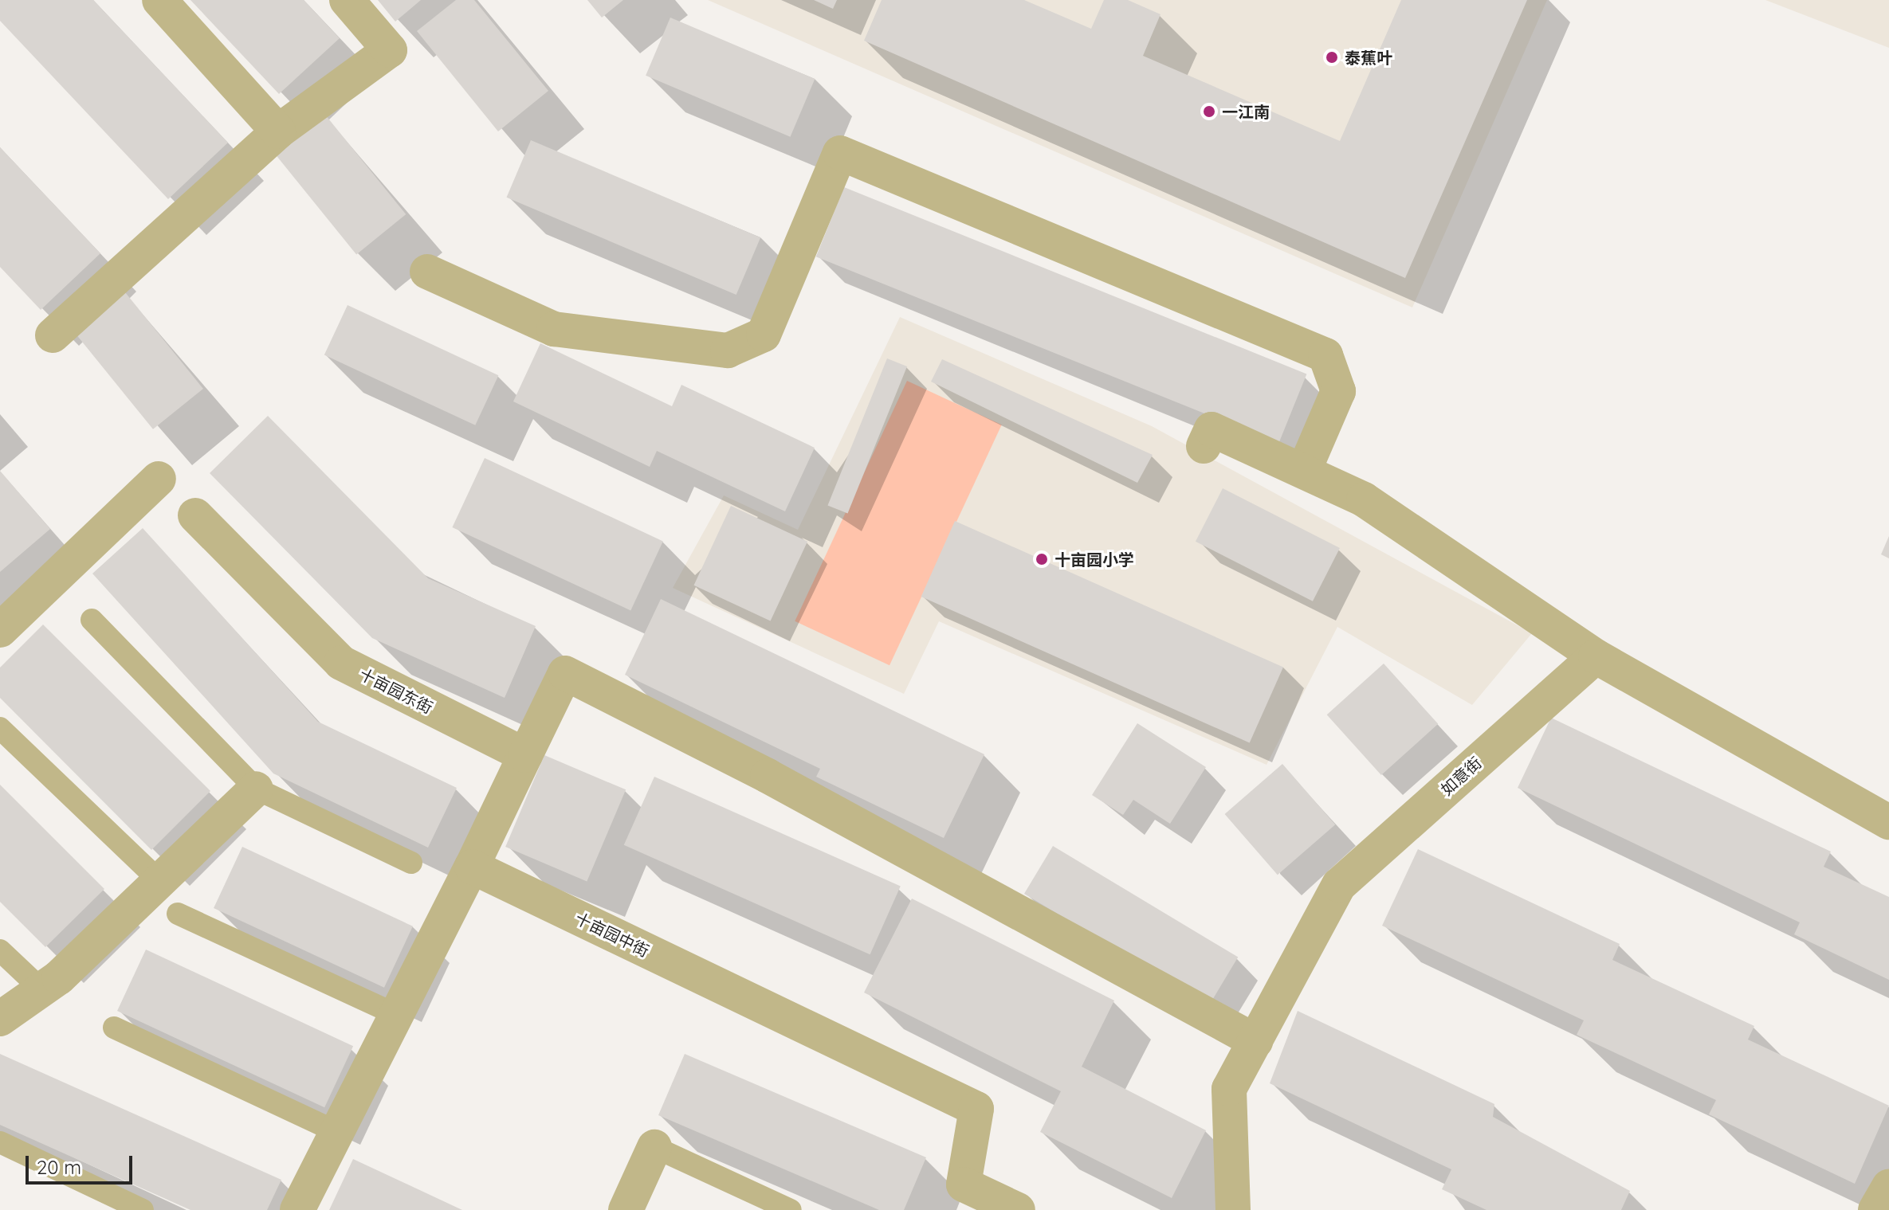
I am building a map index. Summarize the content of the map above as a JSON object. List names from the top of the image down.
{
  "streets": {
    "street": ["十亩园东街", "如意街", "十亩园中街"]
  },
  "places": ["泰蕉叶", "一江南", "十亩园小学"],
  "scale_bar": "20 m"
}
